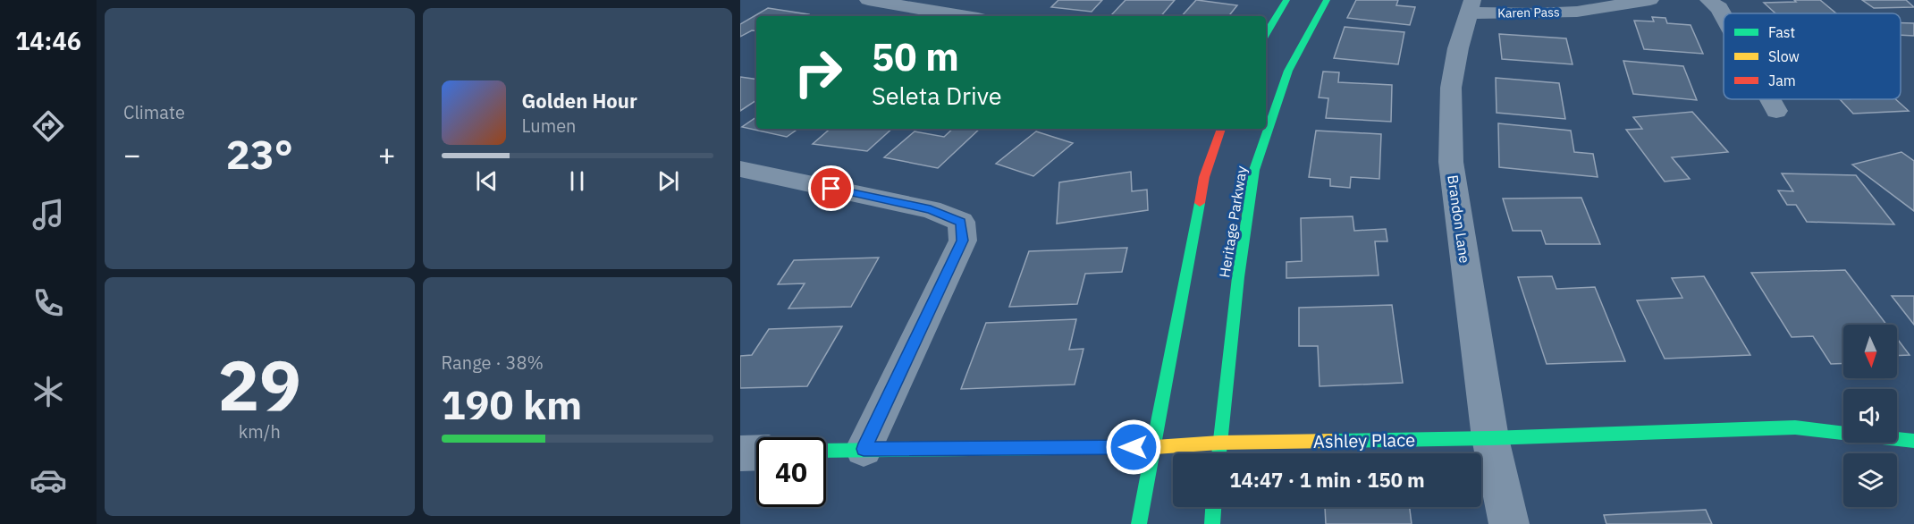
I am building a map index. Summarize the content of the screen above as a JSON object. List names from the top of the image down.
{
  "streets": {
    "main road": ["Heritage Parkway", "Ashley Place"],
    "street": ["Karen Pass", "Brandon Lane"]
  },
  "crossings": [
    ["Karen Pass", "Brandon Lane"],
    ["Brandon Lane", "Ashley Place"],
    ["Heritage Parkway", "Ashley Place"]
  ],
  "legend": ["Fast", "Slow", "Jam"],
  "north": "bottom",
  "page": {
    "tabs": "14:46",
    "tile": [
      "Climate",
      ["29", "km/h"],
      ["Range · 38%", "190 km"]
    ],
    "turn": ["50 m", "Seleta Drive"],
    "song": ["Golden Hour", "Lumen"],
    "heat": ["−", "23°", "+"],
    "limit": "40",
    "trip": "14:47 · 1 min · 150 m"
  }
}
